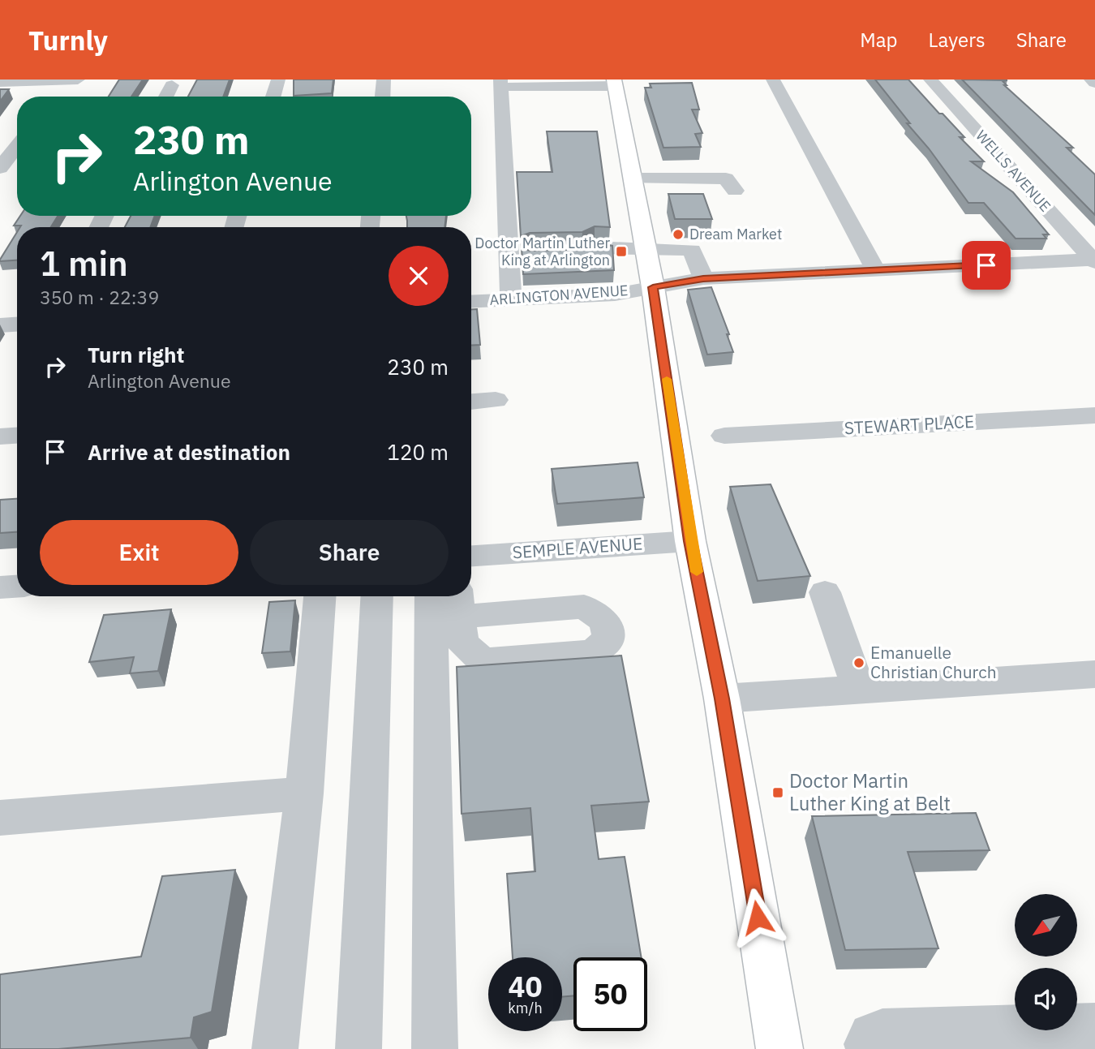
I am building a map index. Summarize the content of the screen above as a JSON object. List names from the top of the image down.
{
  "streets": {
    "street": [
      "WELLS AVENUE",
      "ARLINGTON AVENUE",
      "STEWART PLACE",
      "SEMPLE AVENUE"
    ]
  },
  "crossings": [
    ["WELLS AVENUE", "ARLINGTON AVENUE"]
  ],
  "places": {
    "other": ["Dream Market", "Emanuelle Christian Church"],
    "transit": ["Doctor Martin Luther King at Arlington", "Doctor Martin Luther King at Belt"]
  },
  "north": "bottom left",
  "page": {
    "header": "Turnly",
    "nav": ["Map", "Layers", "Share"],
    "turn": ["230 m", "Arlington Avenue"],
    "heading": ["1 min", "350 m · 22:39"],
    "list": [
      {
        "name": "Turn right",
        "note": "Arlington Avenue",
        "value": "230 m"
      },
      {
        "name": "Arrive at destination",
        "value": "120 m"
      }
    ],
    "buttons": ["Exit", "Share"],
    "speed": "40 km/h",
    "limit": "50"
  }
}
